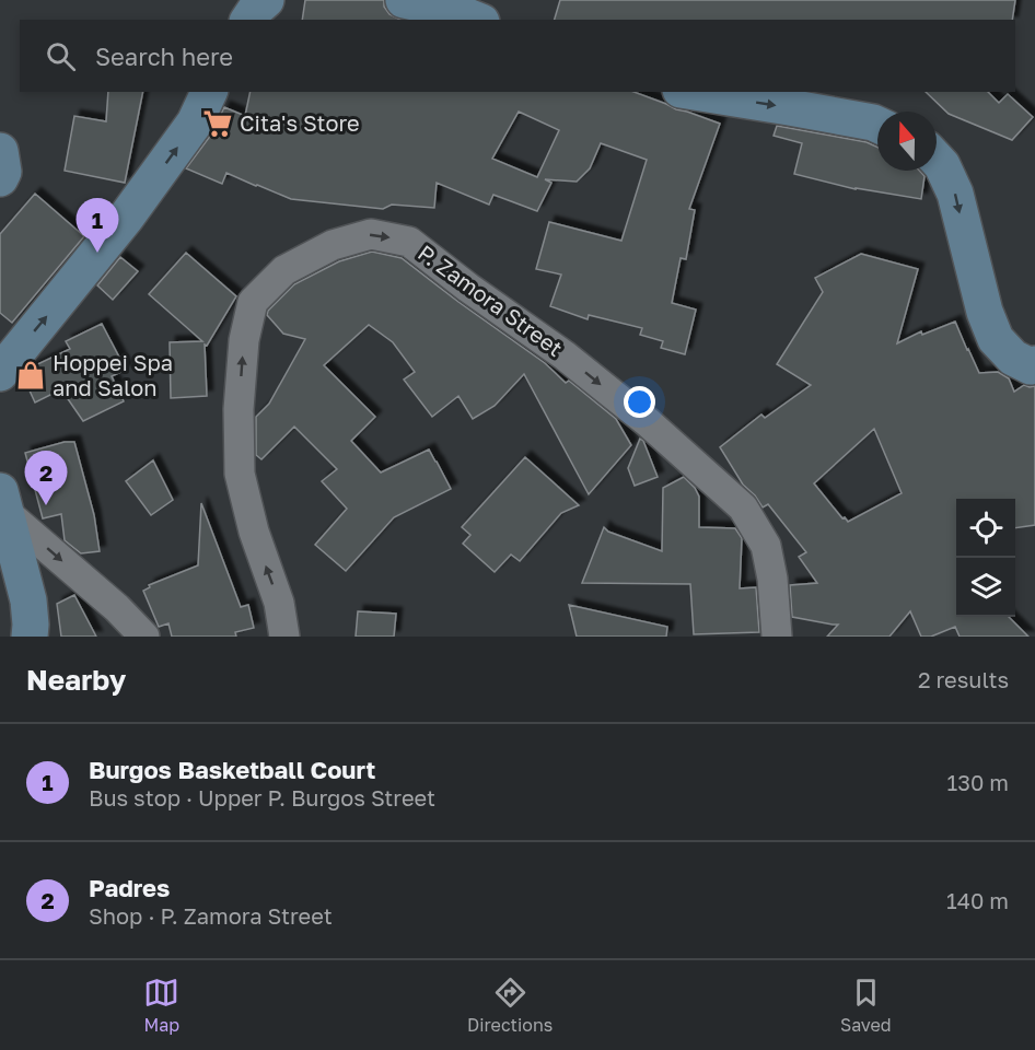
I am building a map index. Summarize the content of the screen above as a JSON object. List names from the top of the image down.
{
  "streets": {
    "street": ["P. Zamora Street"]
  },
  "places": {
    "supermarket": ["Cita's Store"],
    "shop": ["Hoppei Spa and Salon"]
  },
  "north": "top",
  "page": {
    "search": "Search here",
    "pins": ["1", "2"],
    "heading": ["Nearby", "2 results"],
    "list": [
      {
        "mark": "1",
        "name": "Burgos Basketball Court",
        "note": "Bus stop · Upper P. Burgos Street",
        "value": "130 m"
      },
      {
        "mark": "2",
        "name": "Padres",
        "note": "Shop · P. Zamora Street",
        "value": "140 m"
      }
    ],
    "nav": ["Map", "Directions", "Saved"]
  }
}
